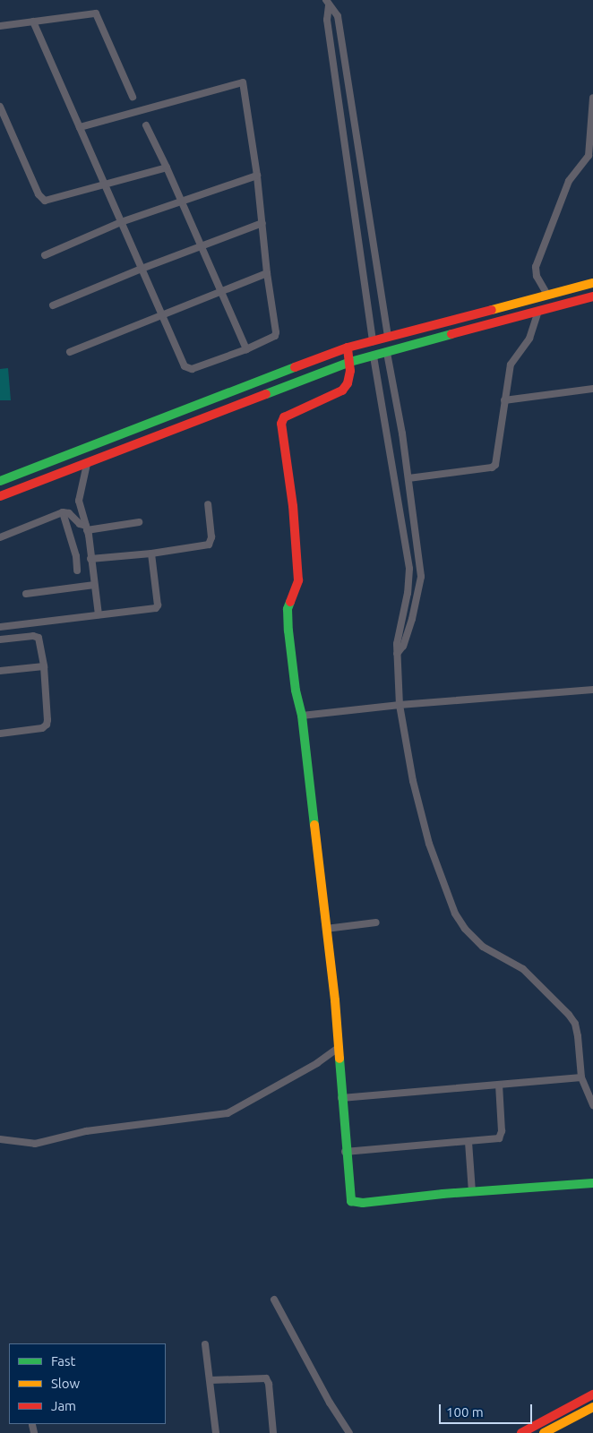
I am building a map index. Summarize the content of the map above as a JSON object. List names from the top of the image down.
{
  "legend": ["Fast", "Slow", "Jam"],
  "scale_bar": "100 m"
}
